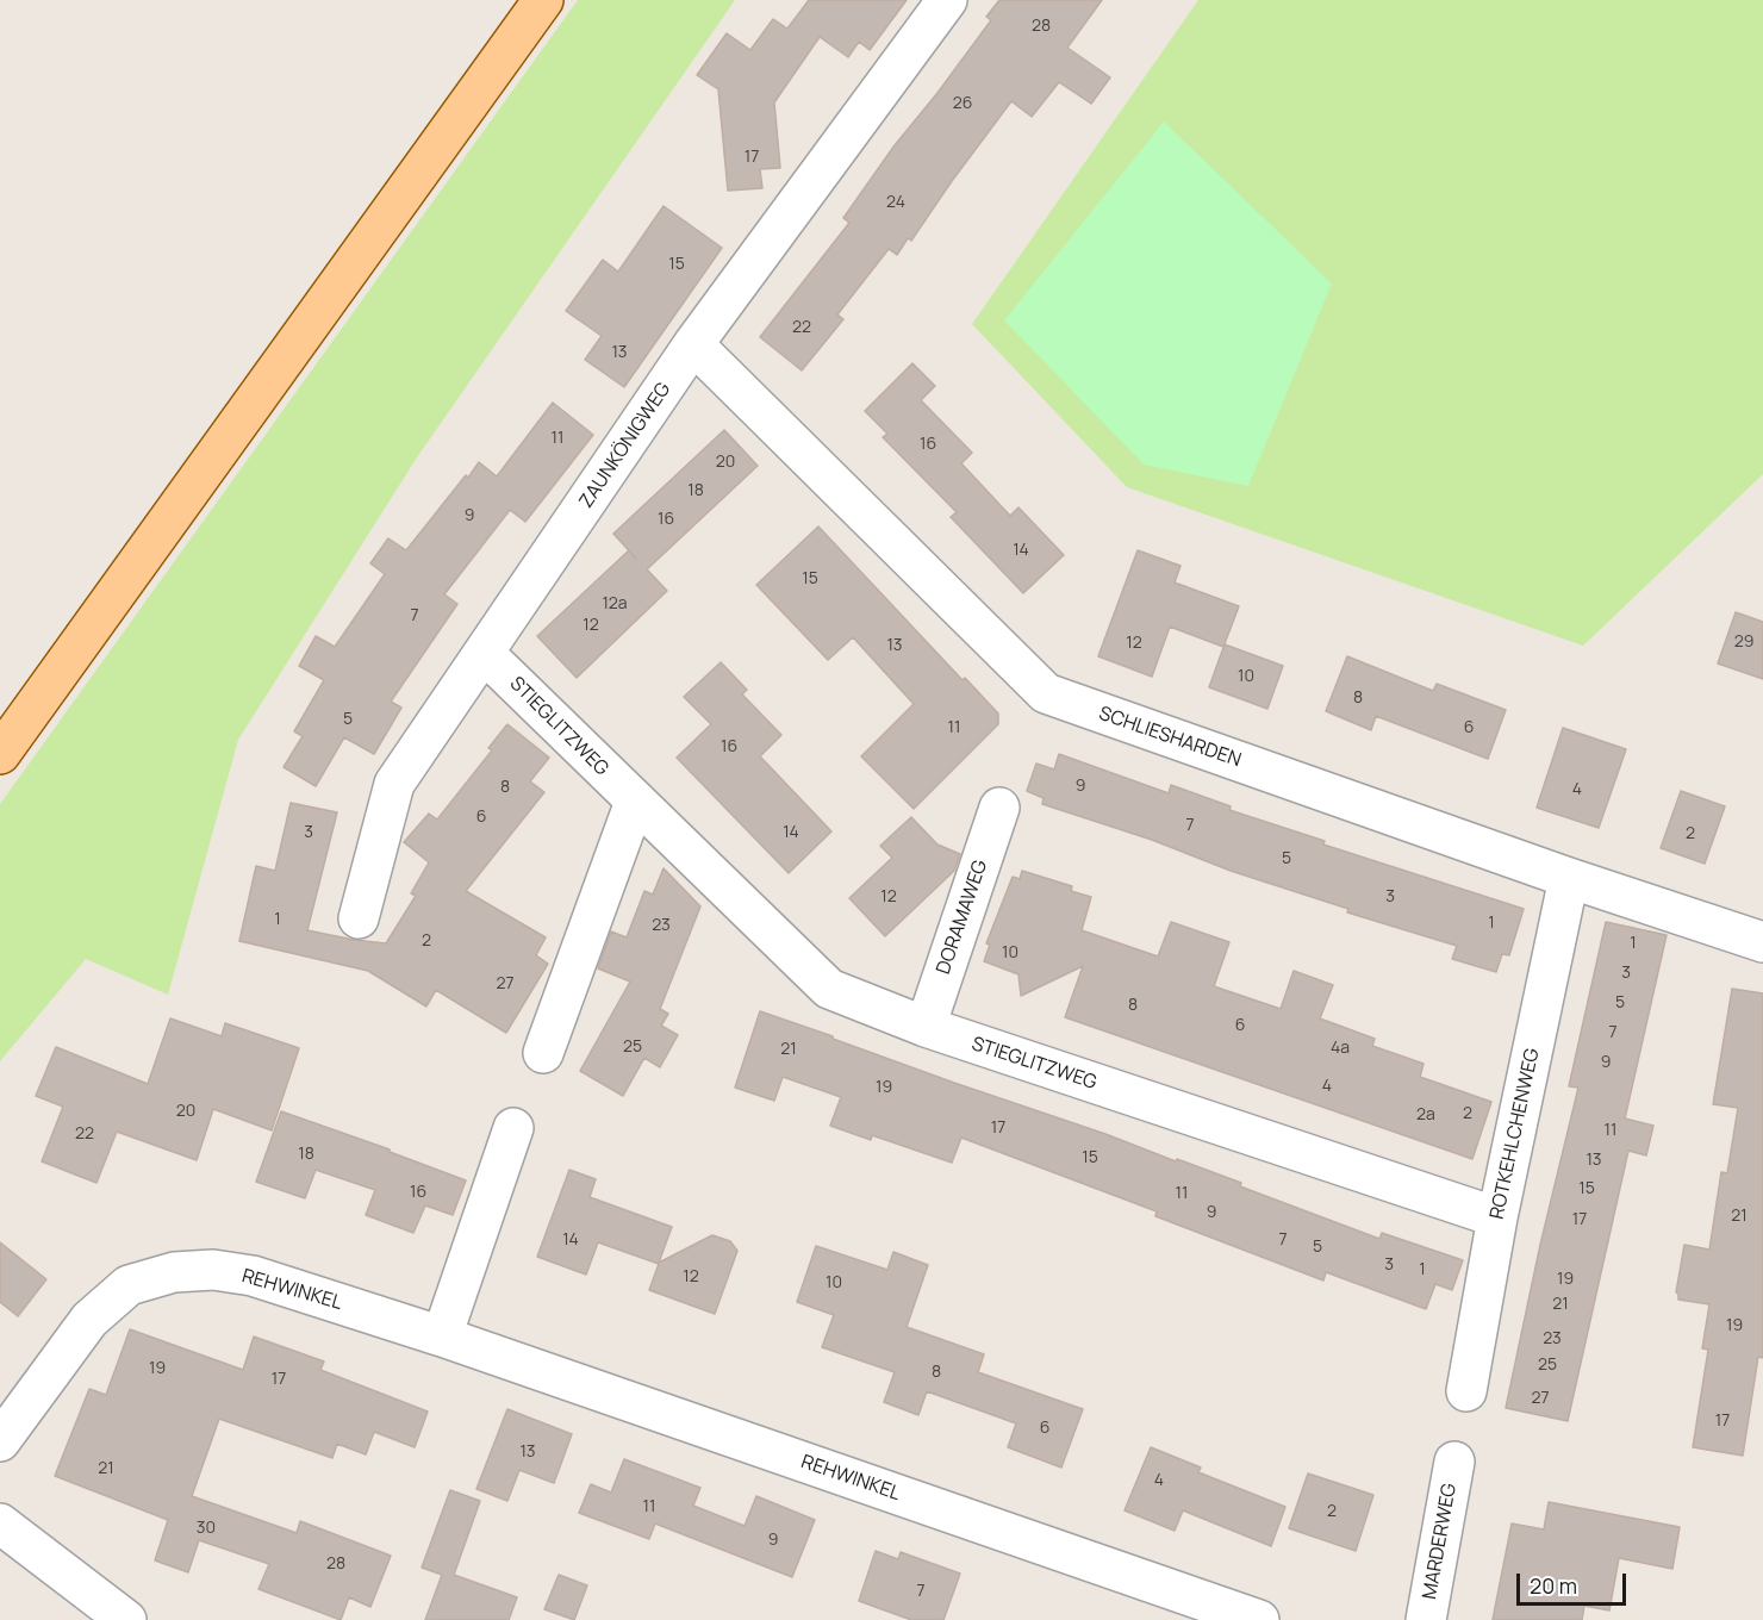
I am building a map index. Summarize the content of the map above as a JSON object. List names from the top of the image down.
{
  "streets": {
    "street": [
      "ZAUNKÖNIGWEG",
      "STIEGLITZWEG",
      "SCHLIESHARDEN",
      "DORAMAWEG",
      "ROTKEHLCHENWEG",
      "REHWINKEL",
      "MARDERWEG"
    ]
  },
  "crossings": [
    ["ZAUNKÖNIGWEG", "STIEGLITZWEG"],
    ["ZAUNKÖNIGWEG", "SCHLIESHARDEN"],
    ["STIEGLITZWEG", "DORAMAWEG"],
    ["STIEGLITZWEG", "ROTKEHLCHENWEG"],
    ["SCHLIESHARDEN", "ROTKEHLCHENWEG"]
  ],
  "house_numbers": [
    "28",
    "26",
    "17",
    "24",
    "15",
    "22",
    "13",
    "11",
    "16",
    "20",
    "18",
    "9",
    "16",
    "14",
    "15",
    "12a",
    "7",
    "12",
    "29",
    "12",
    "13",
    "10",
    "8",
    "5",
    "11",
    "6",
    "16",
    "9",
    "8",
    "4",
    "6",
    "7",
    "3",
    "14",
    "2",
    "5",
    "12",
    "3",
    "1",
    "1",
    "23",
    "2",
    "1",
    "10",
    "3",
    "27",
    "5",
    "8",
    "6",
    "7",
    "25",
    "4a",
    "21",
    "9",
    "4",
    "19",
    "20",
    "2",
    "2a",
    "17",
    "11",
    "22",
    "18",
    "15",
    "13",
    "15",
    "16",
    "11",
    "9",
    "21",
    "17",
    "14",
    "7",
    "5",
    "3",
    "1",
    "12",
    "19",
    "10",
    "21",
    "19",
    "23",
    "25",
    "19",
    "8",
    "17",
    "27",
    "17",
    "6",
    "13",
    "21",
    "4",
    "11",
    "2",
    "30",
    "9",
    "28",
    "7"
  ],
  "scale_bar": "20 m"
}
